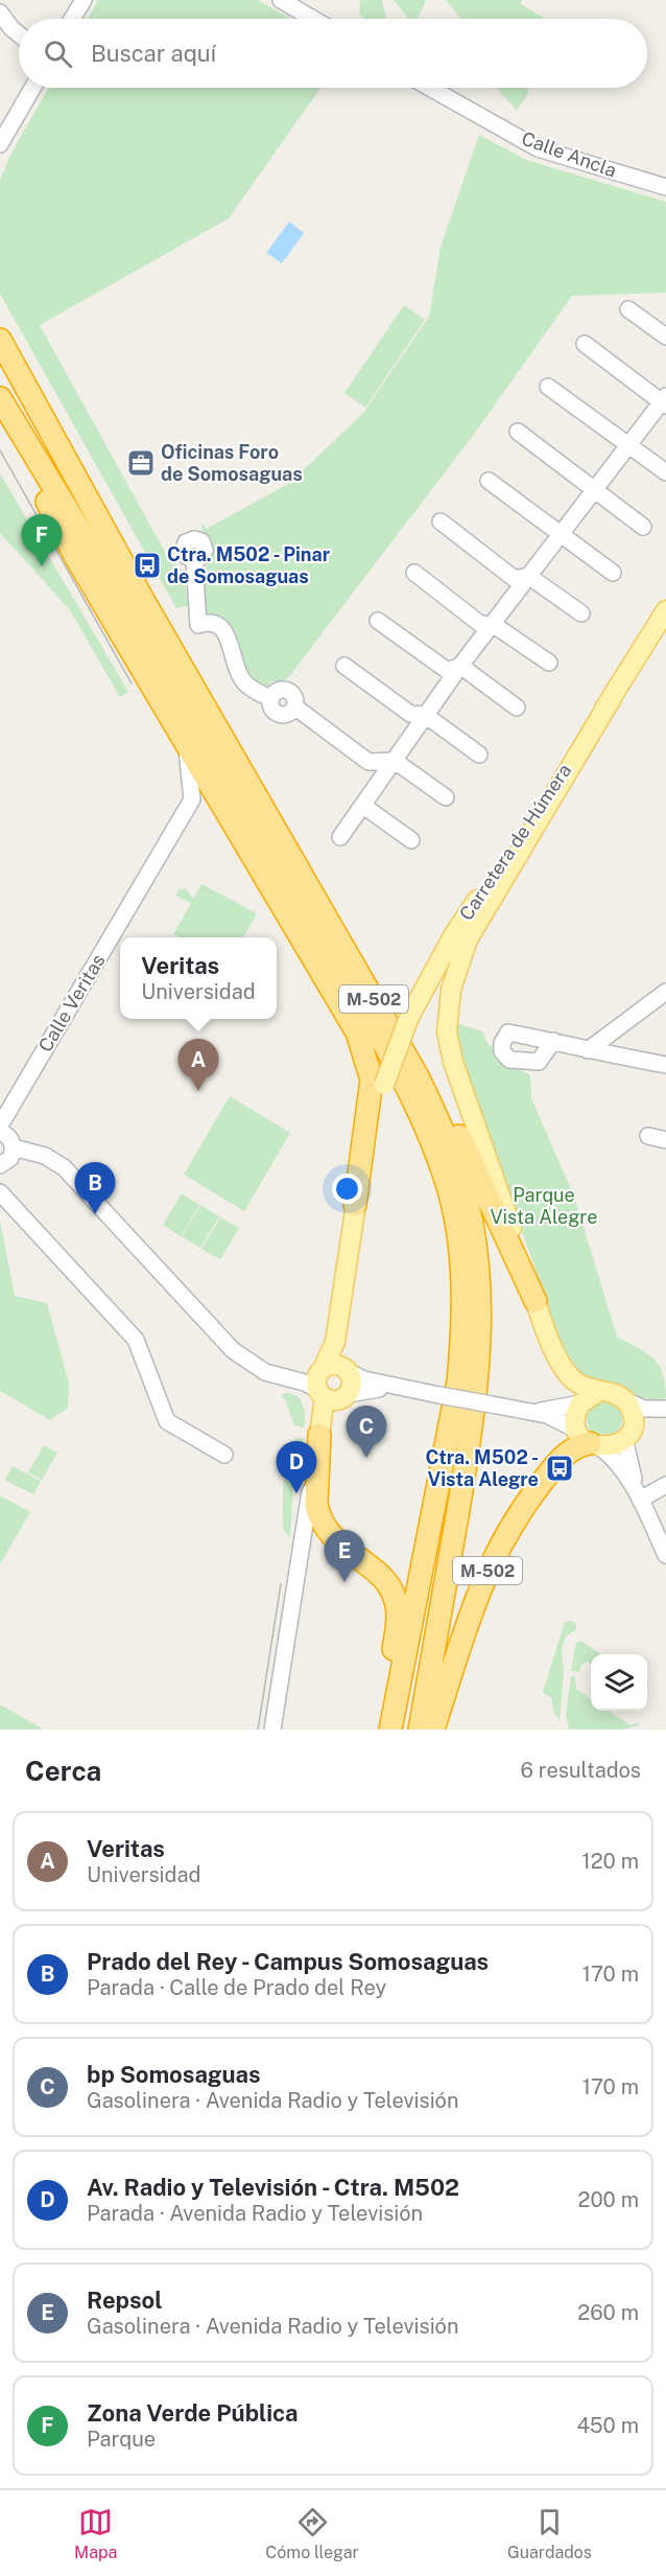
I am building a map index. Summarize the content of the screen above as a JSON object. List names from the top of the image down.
{
  "streets": {
    "highway": ["M-502"],
    "main road": ["Carretera de Húmera"],
    "street": ["Calle Ancla", "Calle Veritas"]
  },
  "crossings": [
    ["Carretera de Húmera", "M-502"],
    ["M-502", "Calle Veritas"]
  ],
  "parks": ["Parque Vista Alegre"],
  "places": {
    "office": ["Oficinas Foro de Somosaguas"],
    "bus stop": ["Ctra. M502 - Pinar de Somosaguas", "Ctra. M502 - Vista Alegre"]
  },
  "page": {
    "search": "Buscar aquí",
    "pins": [
      "F",
      "A",
      "B",
      "C",
      "D",
      "E"
    ],
    "popup": ["Veritas", "Universidad"],
    "heading": ["Cerca", "6 resultados"],
    "list": [
      {
        "mark": "A",
        "name": "Veritas",
        "note": "Universidad",
        "value": "120 m"
      },
      {
        "mark": "B",
        "name": "Prado del Rey - Campus Somosaguas",
        "note": "Parada · Calle de Prado del Rey",
        "value": "170 m"
      },
      {
        "mark": "C",
        "name": "bp Somosaguas",
        "note": "Gasolinera · Avenida Radio y Televisión",
        "value": "170 m"
      },
      {
        "mark": "D",
        "name": "Av. Radio y Televisión - Ctra. M502",
        "note": "Parada · Avenida Radio y Televisión",
        "value": "200 m"
      },
      {
        "mark": "E",
        "name": "Repsol",
        "note": "Gasolinera · Avenida Radio y Televisión",
        "value": "260 m"
      },
      {
        "mark": "F",
        "name": "Zona Verde Pública",
        "note": "Parque",
        "value": "450 m"
      }
    ],
    "nav": ["Mapa", "Cómo llegar", "Guardados"]
  }
}
